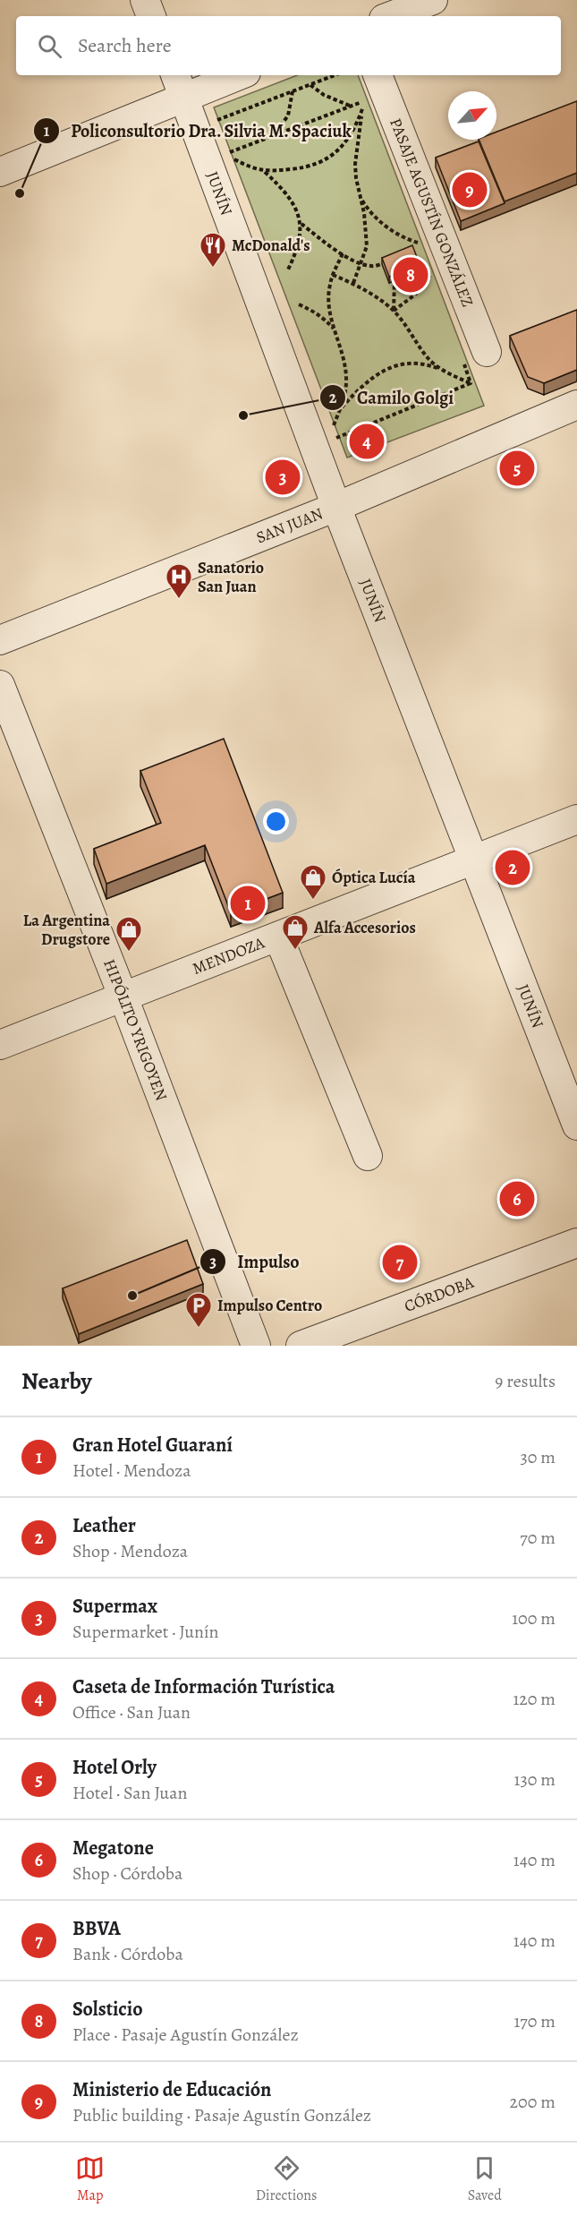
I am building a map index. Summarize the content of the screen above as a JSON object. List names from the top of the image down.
{
  "streets": {
    "street": [
      "JUNÍN",
      "PASAJE AGUSTÍN GONZÁLEZ",
      "SAN JUAN",
      "MENDOZA",
      "HIPÓLITO YRIGOYEN",
      "CÓRDOBA"
    ]
  },
  "crossings": [
    ["JUNÍN", "SAN JUAN"],
    ["JUNÍN", "MENDOZA"],
    ["MENDOZA", "HIPÓLITO YRIGOYEN"]
  ],
  "places": {
    "other": ["Policonsultorio Dra. Silvia M. Spaciuk", "Camilo Golgi", "Impulso"],
    "restaurant": ["McDonald's"],
    "hospital": ["Sanatorio San Juan"],
    "shop": ["Óptica Lucía", "Alfa Accesorios", "La Argentina Drugstore"],
    "parking": ["Impulso Centro"]
  },
  "north": "top right",
  "page": {
    "search": "Search here",
    "pins": [
      "9",
      "8",
      "4",
      "5",
      "3",
      "2",
      "1",
      "6",
      "7"
    ],
    "heading": ["Nearby", "9 results"],
    "list": [
      {
        "mark": "1",
        "name": "Gran Hotel Guaraní",
        "note": "Hotel · Mendoza",
        "value": "30 m"
      },
      {
        "mark": "2",
        "name": "Leather",
        "note": "Shop · Mendoza",
        "value": "70 m"
      },
      {
        "mark": "3",
        "name": "Supermax",
        "note": "Supermarket · Junín",
        "value": "100 m"
      },
      {
        "mark": "4",
        "name": "Caseta de Información Turística",
        "note": "Office · San Juan",
        "value": "120 m"
      },
      {
        "mark": "5",
        "name": "Hotel Orly",
        "note": "Hotel · San Juan",
        "value": "130 m"
      },
      {
        "mark": "6",
        "name": "Megatone",
        "note": "Shop · Córdoba",
        "value": "140 m"
      },
      {
        "mark": "7",
        "name": "BBVA",
        "note": "Bank · Córdoba",
        "value": "140 m"
      },
      {
        "mark": "8",
        "name": "Solsticio",
        "note": "Place · Pasaje Agustín González",
        "value": "170 m"
      },
      {
        "mark": "9",
        "name": "Ministerio de Educación",
        "note": "Public building · Pasaje Agustín González",
        "value": "200 m"
      }
    ],
    "nav": ["Map", "Directions", "Saved"]
  }
}
